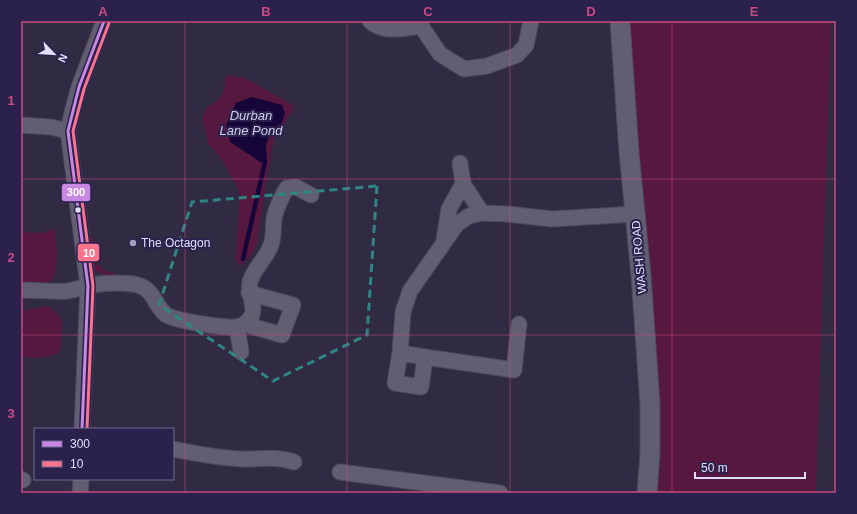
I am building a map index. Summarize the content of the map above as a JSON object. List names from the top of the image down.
{
  "streets": {
    "street": ["WASH ROAD"]
  },
  "water": ["Durban Lane Pond"],
  "places": ["The Octagon"],
  "lines": ["transit line 300", "transit line 10"],
  "legend": ["300", "10"],
  "scale_bar": "50 m",
  "north": "bottom right",
  "grid": {
    "columns": [
      "A",
      "B",
      "C",
      "D",
      "E"
    ],
    "rows": ["1", "2", "3"]
  }
}
